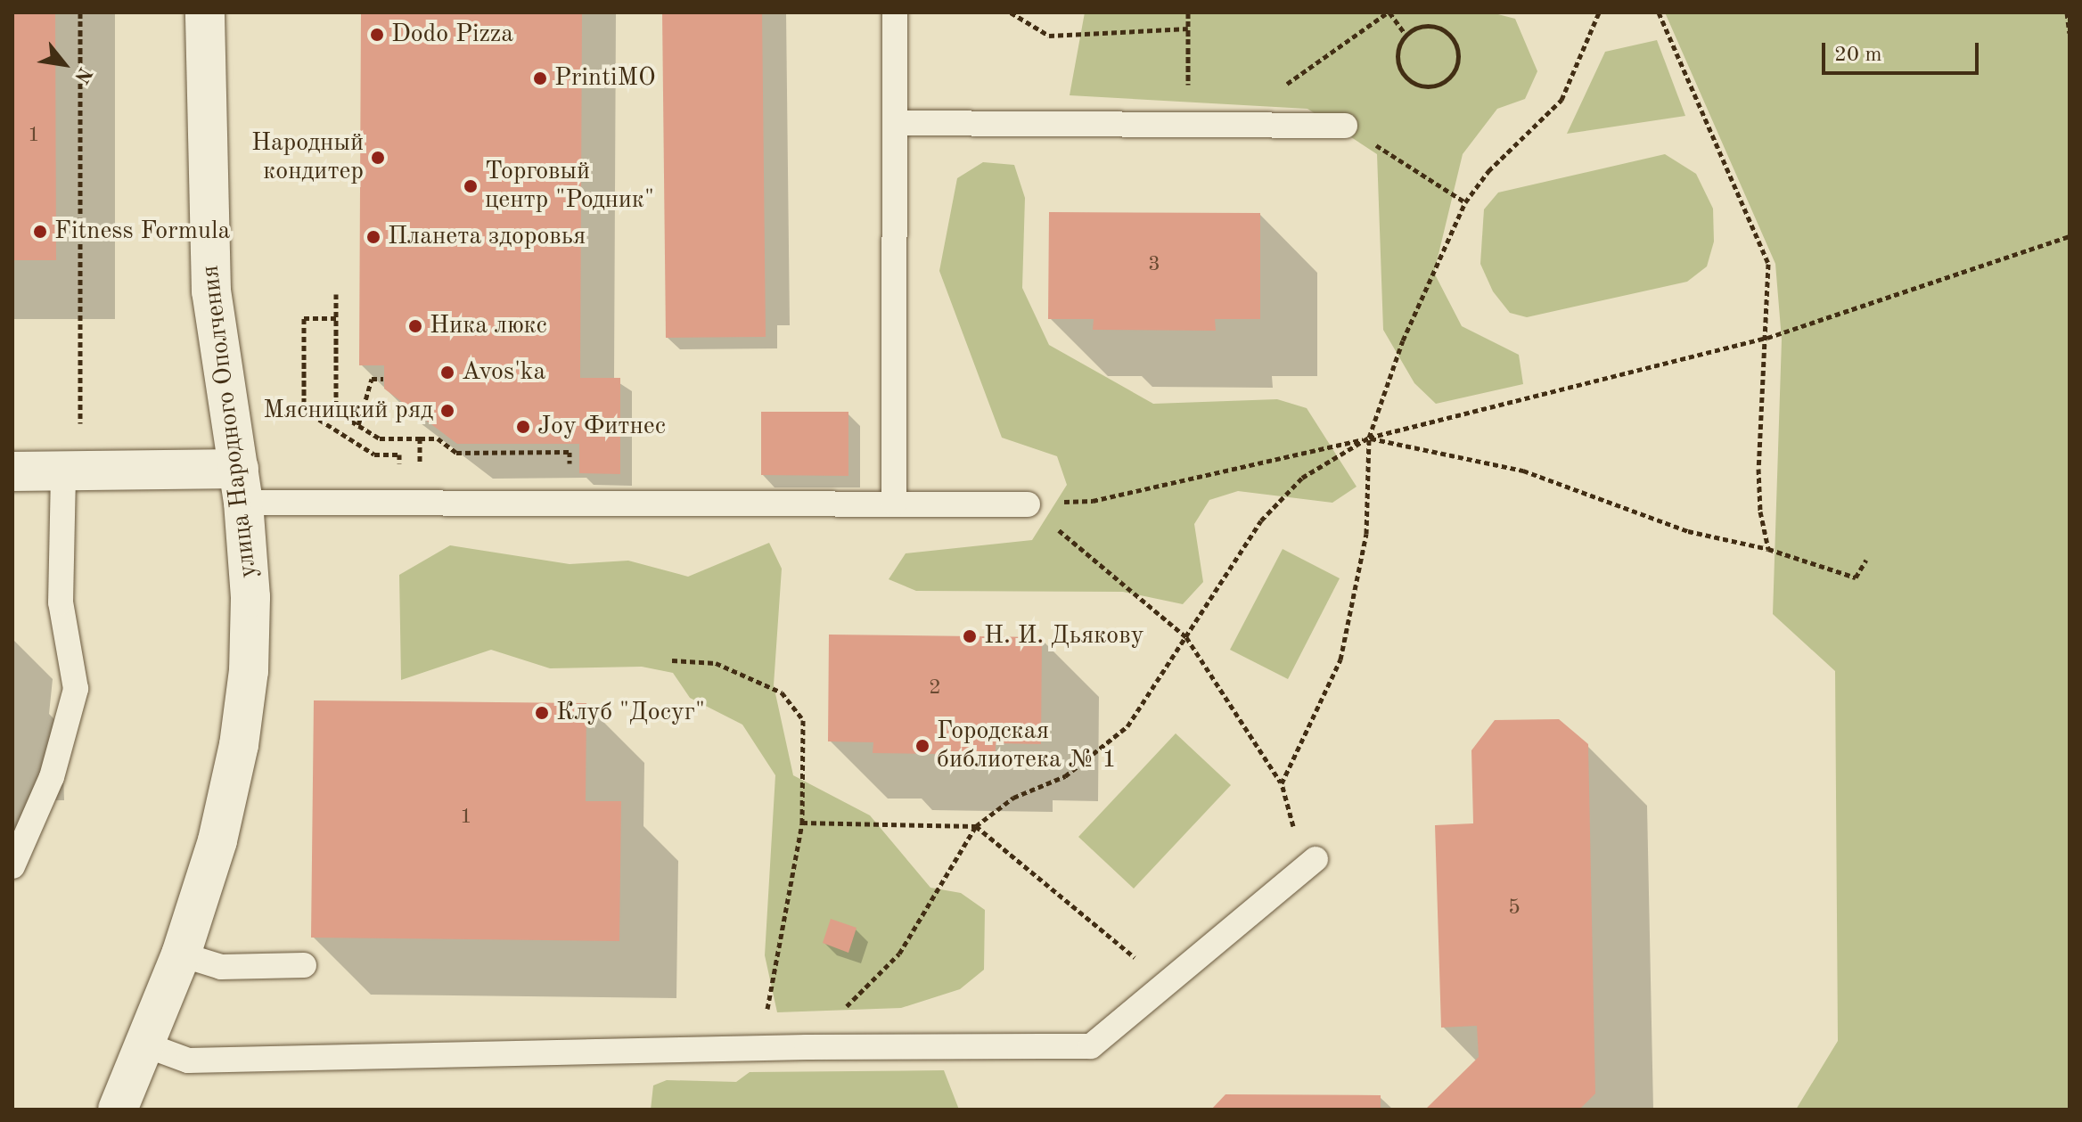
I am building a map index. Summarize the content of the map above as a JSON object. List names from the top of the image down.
{
  "streets": {
    "main road": ["улица Народного Ополчения"]
  },
  "places": [
    "Dodo Pizza",
    "PrintiMO",
    "Народный кондитер",
    "Торговый центр \"Родник\"",
    "Fitness Formula",
    "Планета здоровья",
    "Ника люкс",
    "Avos'ka",
    "Мясницкий ряд",
    "Joy Фитнес",
    "Н. И. Дьякову",
    "Клуб \"Досуг\"",
    "Городская библиотека № 1"
  ],
  "house_numbers": [
    "1",
    "3",
    "2",
    "1",
    "5"
  ],
  "scale_bar": "20 m",
  "north": "bottom right"
}
